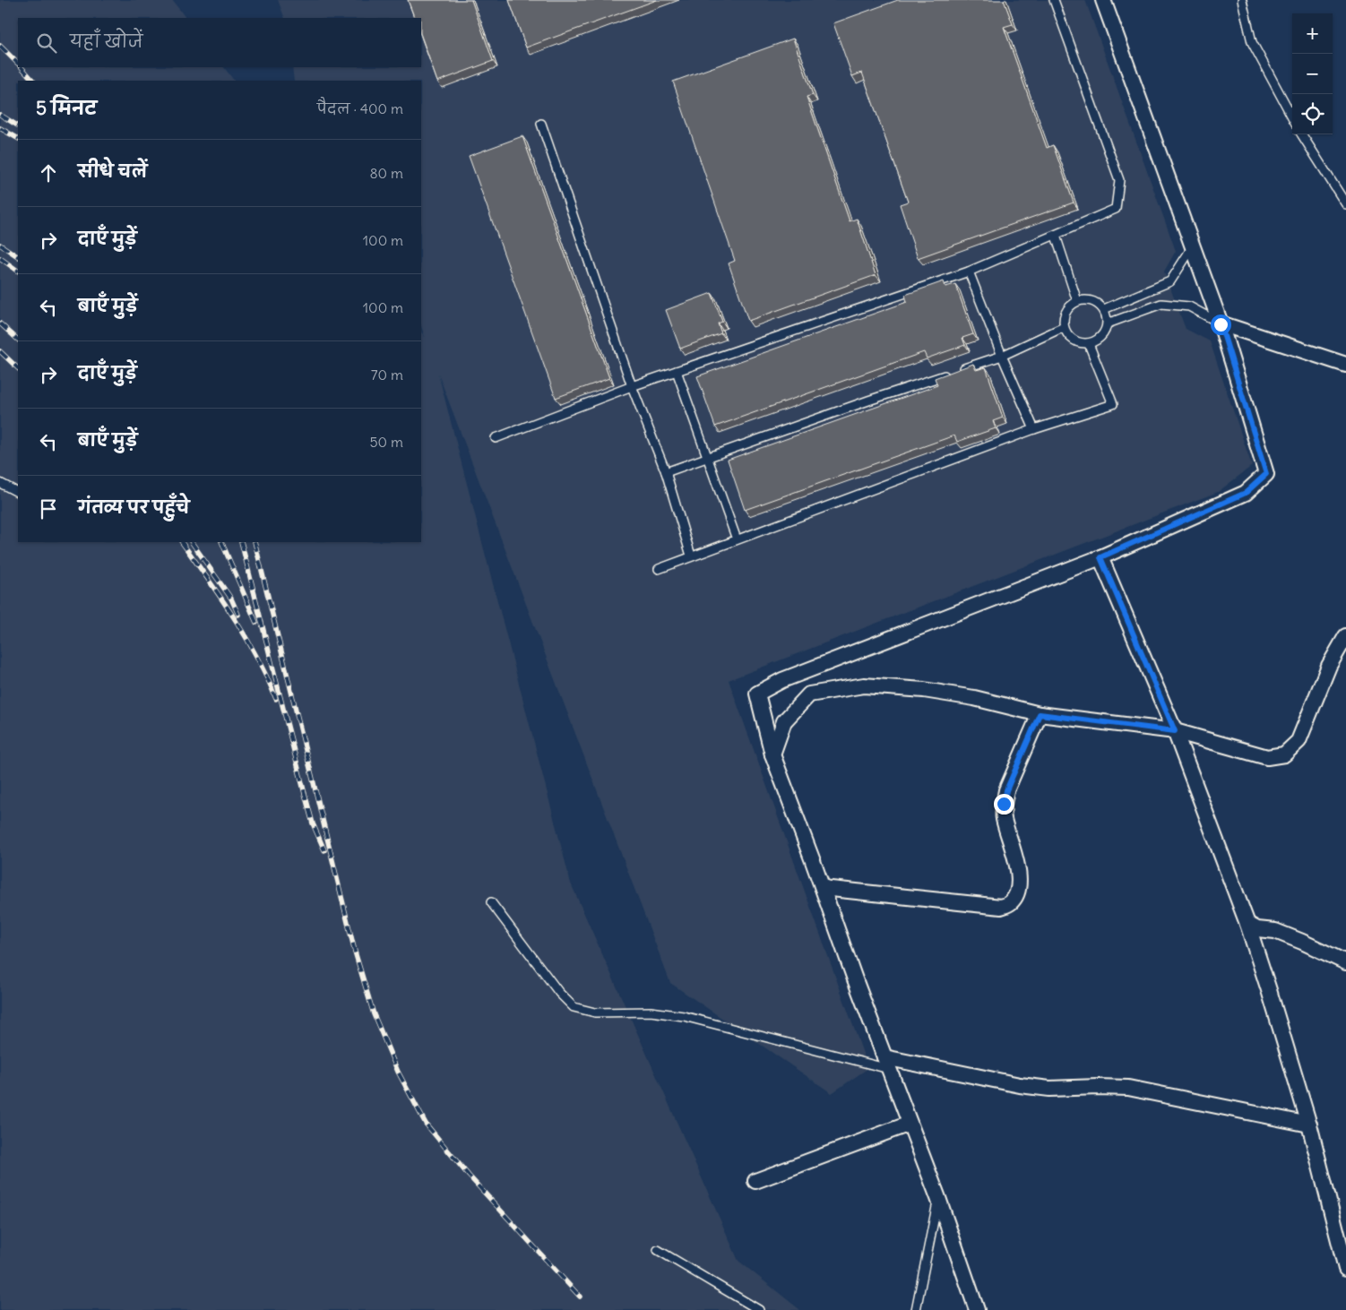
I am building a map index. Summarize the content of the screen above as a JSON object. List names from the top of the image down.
{
  "page": {
    "map_buttons": ["+", "−"],
    "search": "यहाँ खोजें",
    "heading": ["5 मिनट", "पैदल · 400 m"],
    "list": [
      ["सीधे चलें", "80 m"],
      ["दाएँ मुड़ें", "100 m"],
      ["बाएँ मुड़ें", "100 m"],
      ["दाएँ मुड़ें", "70 m"],
      ["बाएँ मुड़ें", "50 m"],
      "गंतव्य पर पहुँचे"
    ]
  }
}
